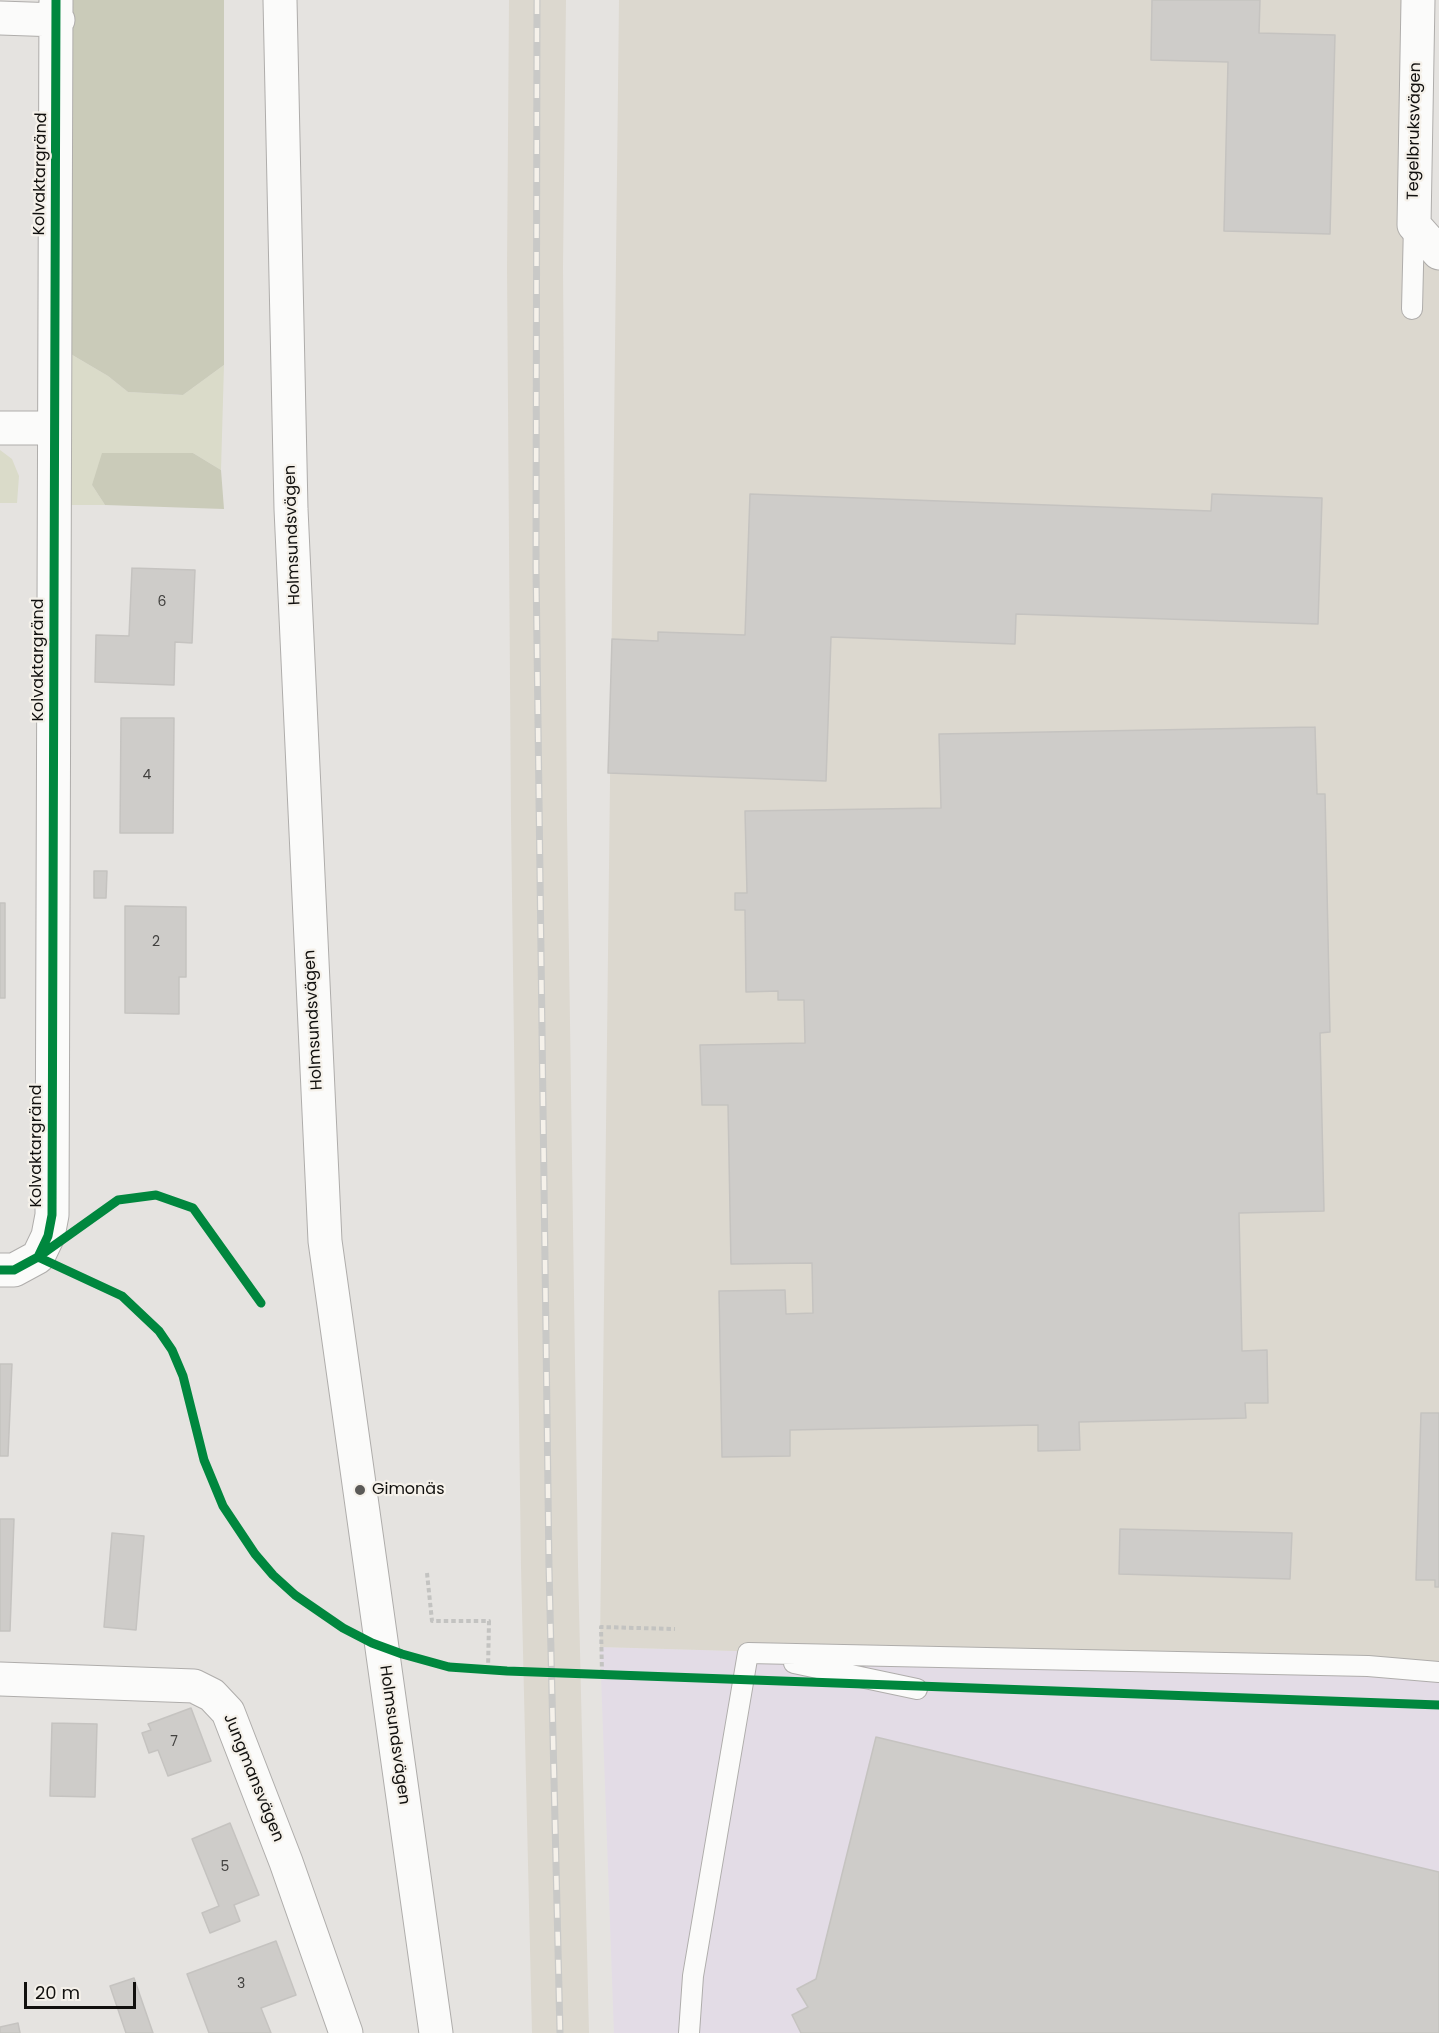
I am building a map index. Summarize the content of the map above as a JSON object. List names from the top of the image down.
{
  "streets": {
    "street": [
      "Tegelbruksvägen",
      "Kolvaktargränd",
      "Holmsundsvägen",
      "Jungmansvägen"
    ]
  },
  "places": ["Gimonäs"],
  "house_numbers": [
    "6",
    "4",
    "2",
    "7",
    "5",
    "3"
  ],
  "scale_bar": "20 m"
}
